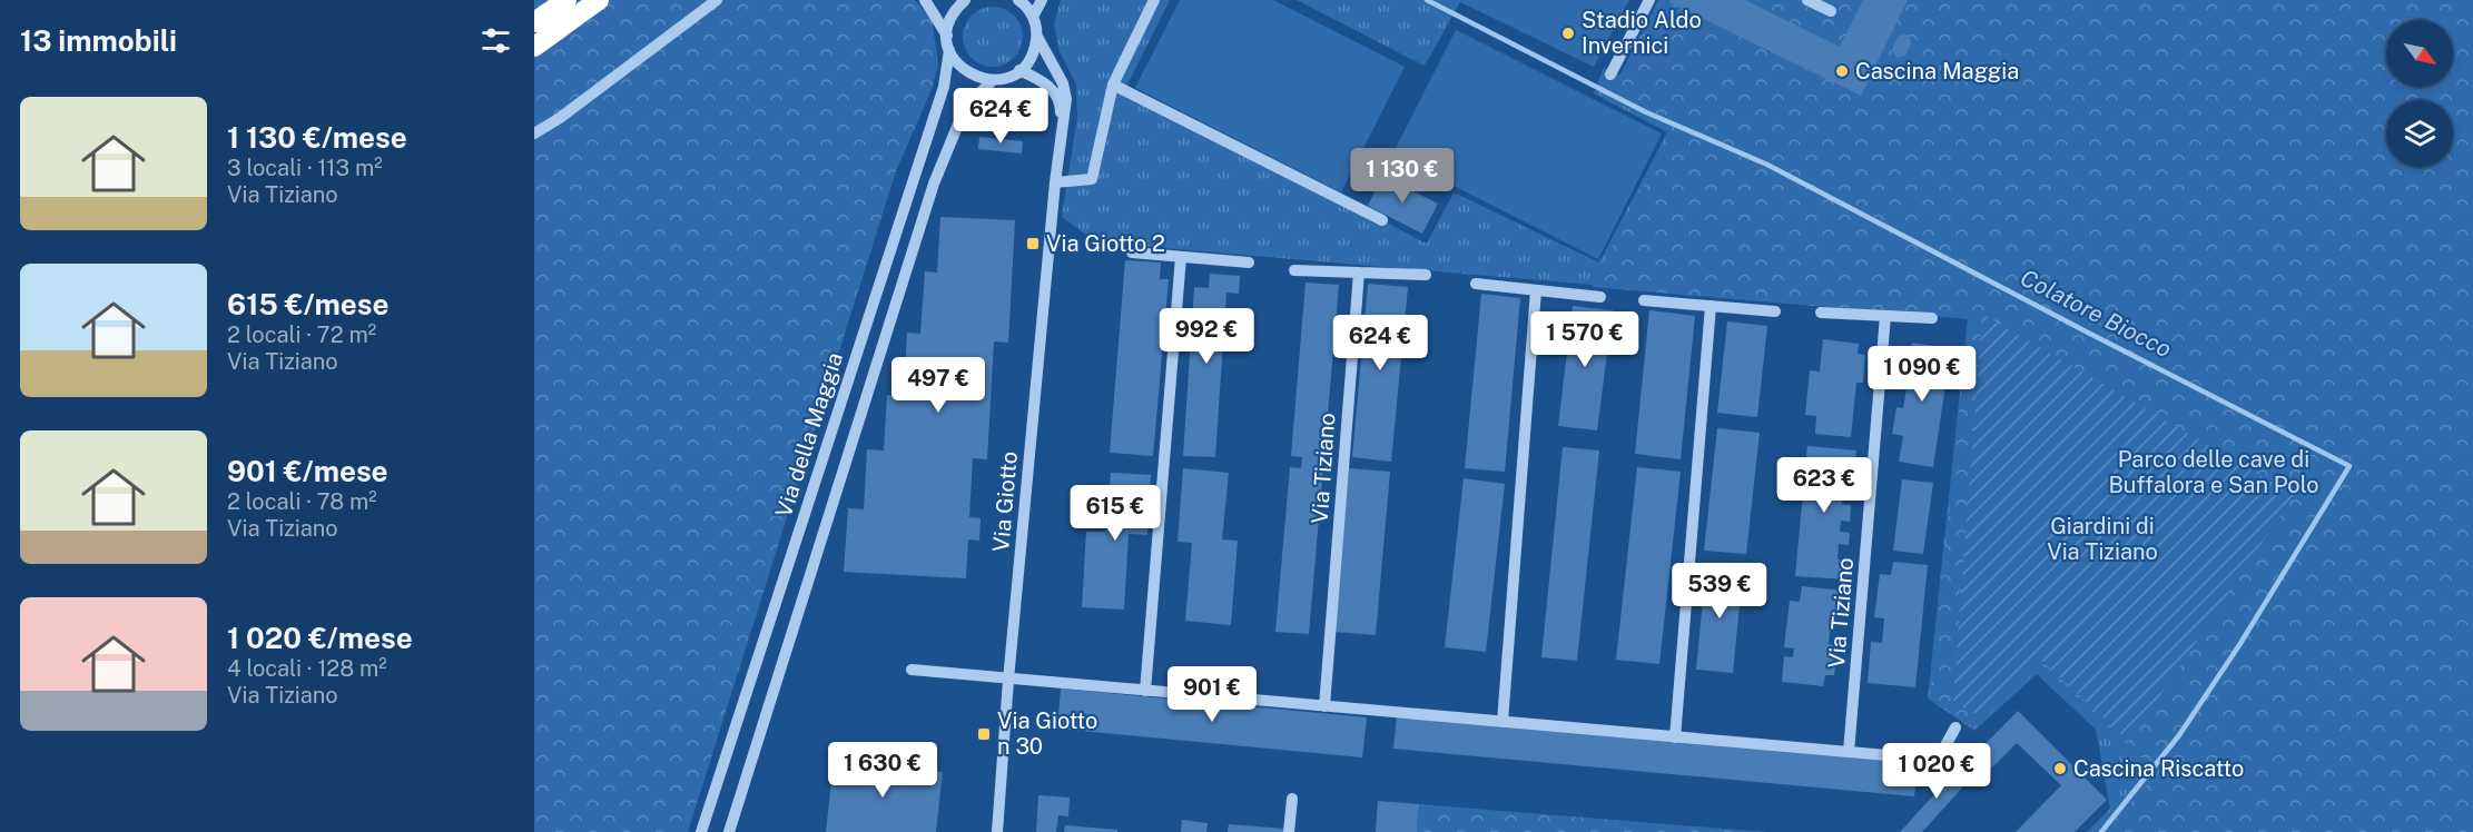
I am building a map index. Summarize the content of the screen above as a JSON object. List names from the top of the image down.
{
  "streets": {
    "street": ["Via della Maggia", "Via Tiziano", "Via Giotto"]
  },
  "water": ["Colatore Biocco"],
  "parks": ["Parco delle cave di Buffalora e San Polo", "Giardini di Via Tiziano"],
  "places": {
    "other": ["Stadio Aldo Invernici", "Cascina Maggia", "Cascina Riscatto"],
    "transit": ["Via Giotto 2", "Via Giotto n 30"]
  },
  "north": "bottom right",
  "page": {
    "heading": "13 immobili",
    "list": [
      {
        "name": "1 130 €/mese",
        "note": "3 locali · 113 m² · Via Tiziano"
      },
      {
        "name": "615 €/mese",
        "note": "2 locali · 72 m² · Via Tiziano"
      },
      {
        "name": "901 €/mese",
        "note": "2 locali · 78 m² · Via Tiziano"
      },
      {
        "name": "1 020 €/mese",
        "note": "4 locali · 128 m² · Via Tiziano"
      }
    ],
    "price": [
      "624 €",
      "1 130 €",
      "992 €",
      "1 570 €",
      "624 €",
      "1 090 €",
      "497 €",
      "623 €",
      "615 €",
      "539 €",
      "901 €",
      "1 630 €",
      "1 020 €"
    ]
  }
}
